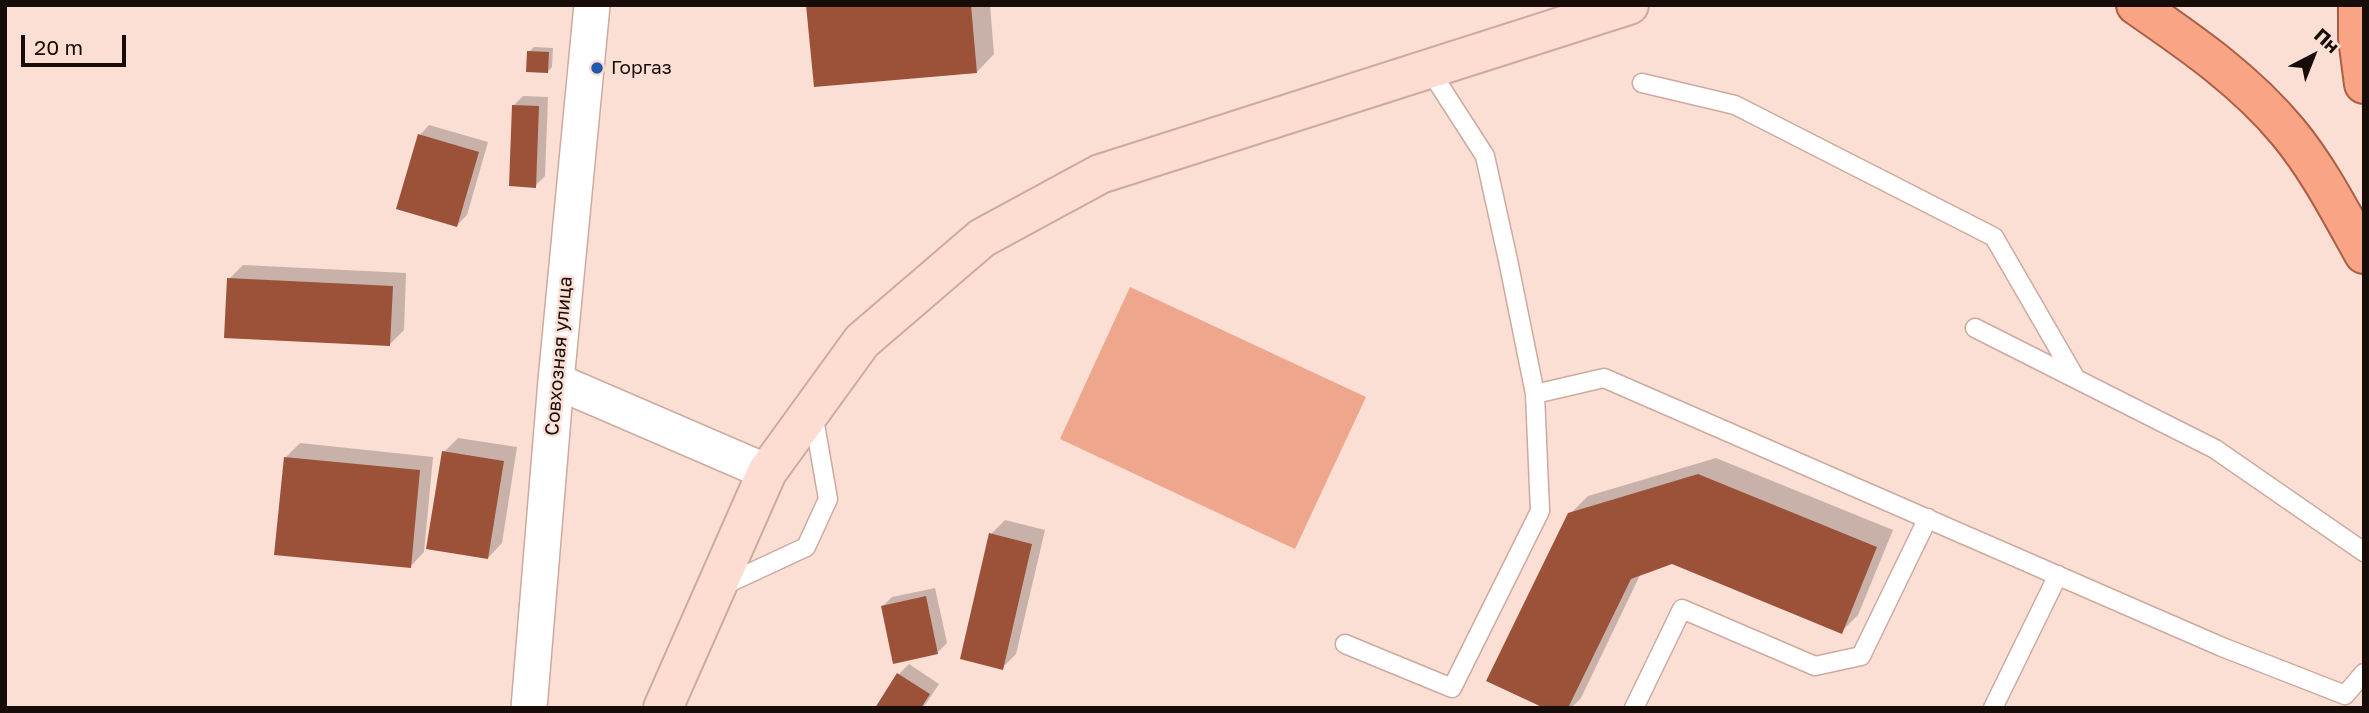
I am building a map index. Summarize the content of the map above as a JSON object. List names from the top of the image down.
{
  "streets": {
    "street": ["Совхозная улица"]
  },
  "places": ["Горгаз"],
  "scale_bar": "20 m",
  "north": "top right"
}
